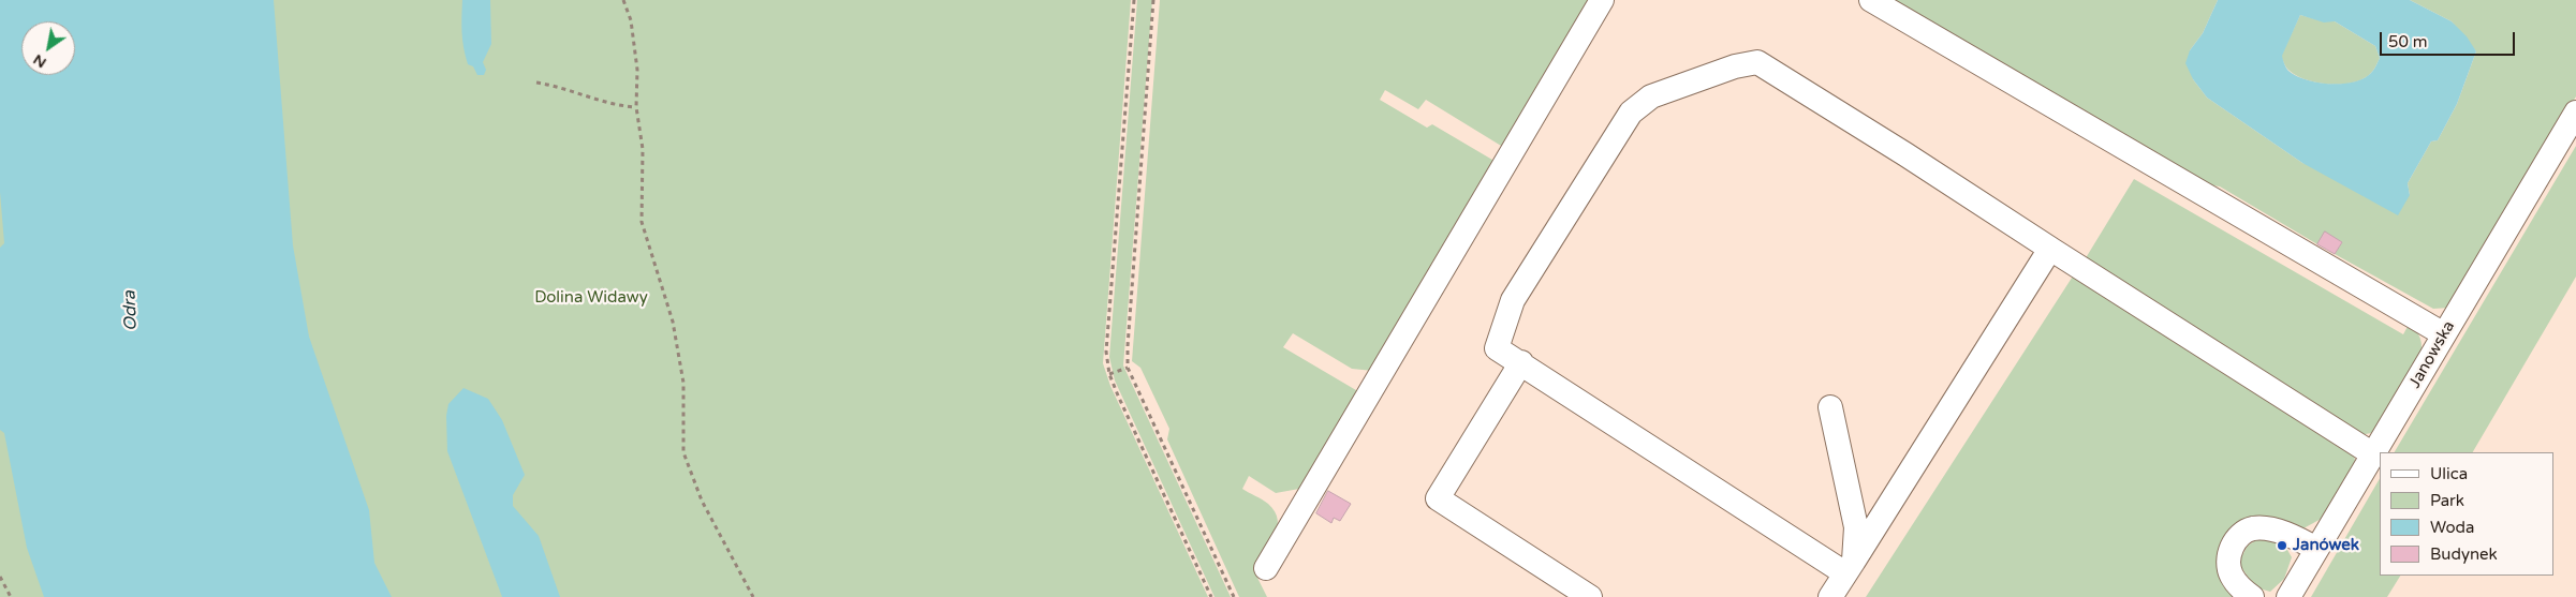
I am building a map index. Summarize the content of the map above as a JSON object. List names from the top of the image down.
{
  "streets": {
    "street": ["Janowska"]
  },
  "water": ["Odra"],
  "parks": ["Dolina Widawy"],
  "places": ["Janówek"],
  "legend": [
    "Ulica",
    "Park",
    "Woda",
    "Budynek"
  ],
  "scale_bar": "50 m",
  "north": "bottom left"
}
